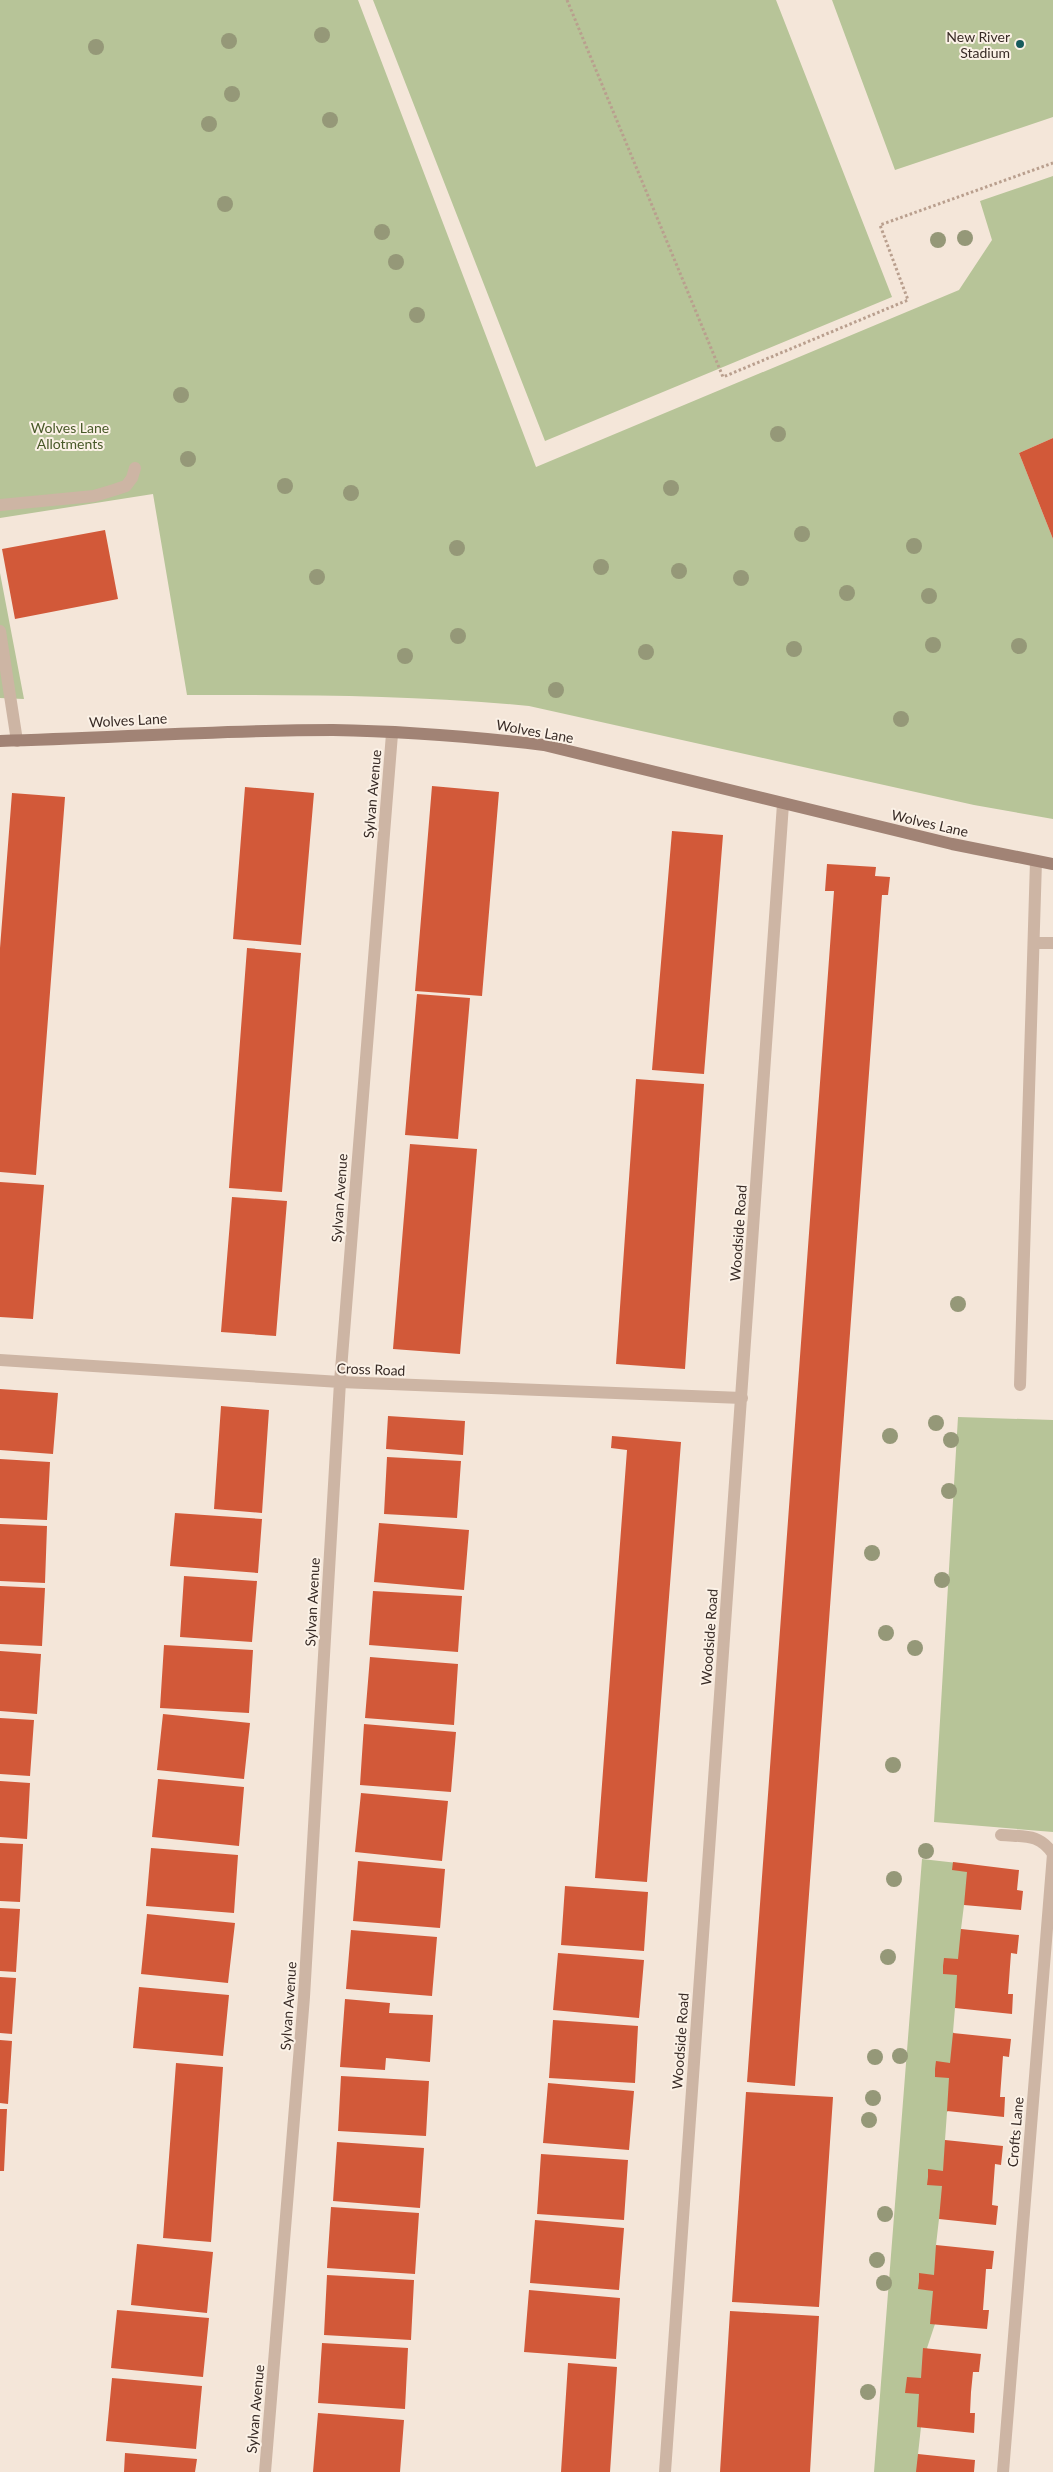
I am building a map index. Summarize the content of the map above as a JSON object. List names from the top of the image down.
{
  "streets": {
    "street": [
      "Wolves Lane",
      "Sylvan Avenue",
      "Woodside Road",
      "Cross Road",
      "Crofts Lane"
    ]
  },
  "crossings": [
    ["Wolves Lane", "Sylvan Avenue"],
    ["Wolves Lane", "Woodside Road"],
    ["Sylvan Avenue", "Cross Road"],
    ["Woodside Road", "Cross Road"]
  ],
  "parks": ["Wolves Lane Allotments"],
  "places": ["New River Stadium"]
}
